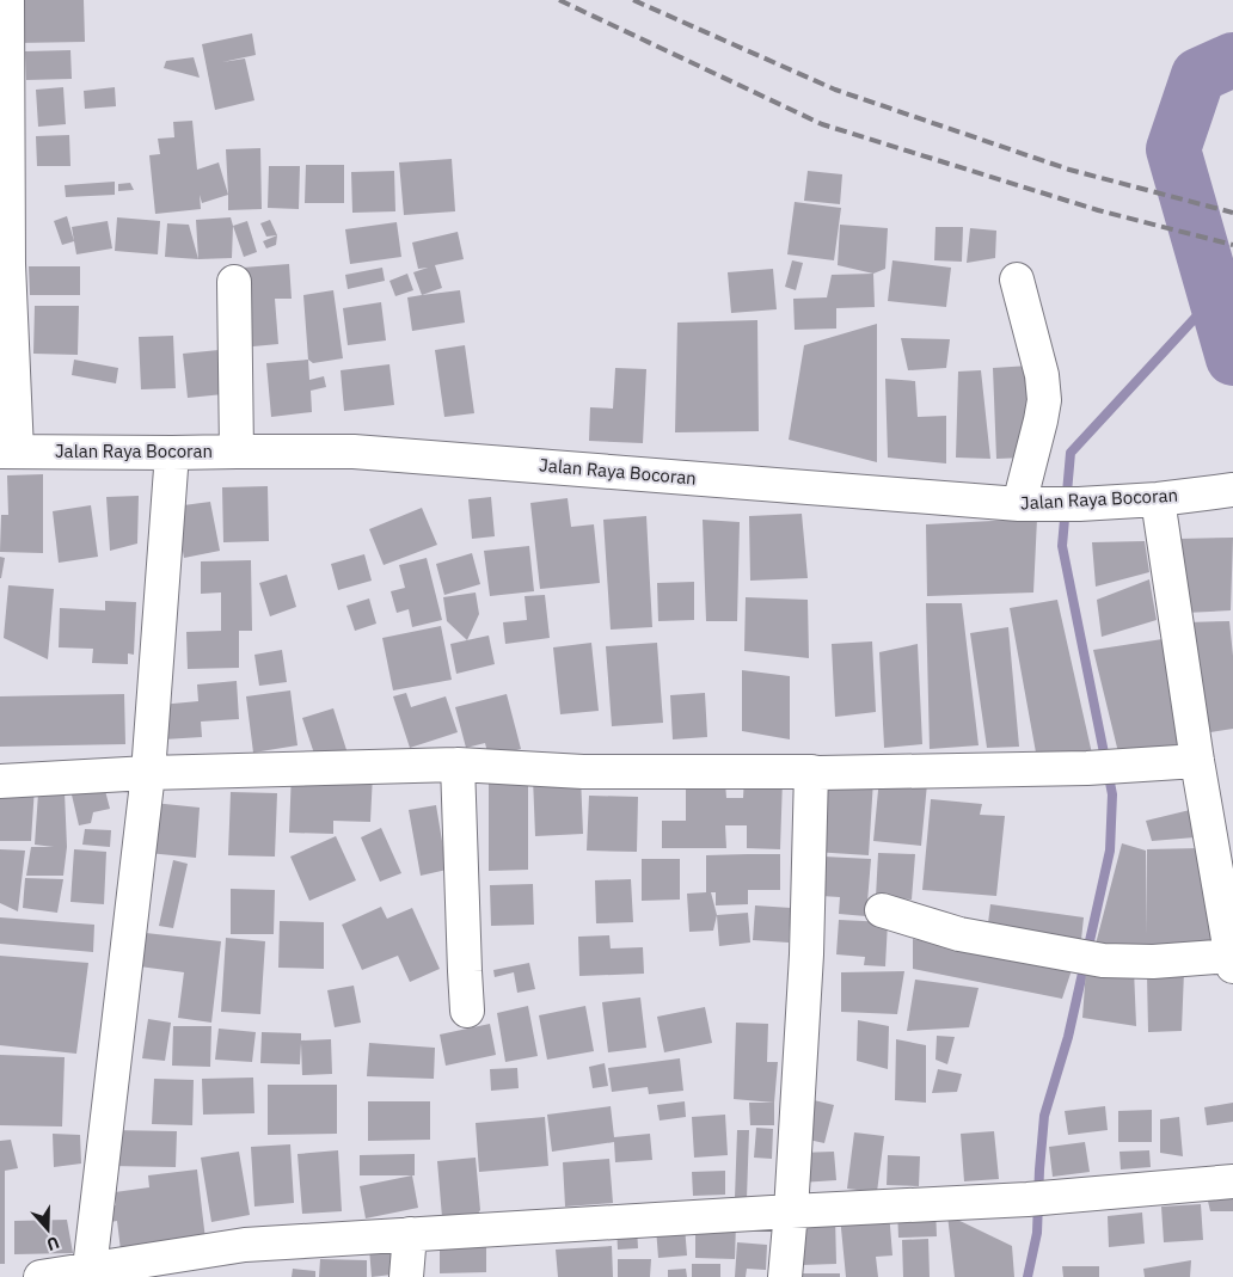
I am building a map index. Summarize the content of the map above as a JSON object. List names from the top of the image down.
{
  "streets": {
    "street": ["Jalan Raya Bocoran"]
  },
  "north": "bottom"
}
